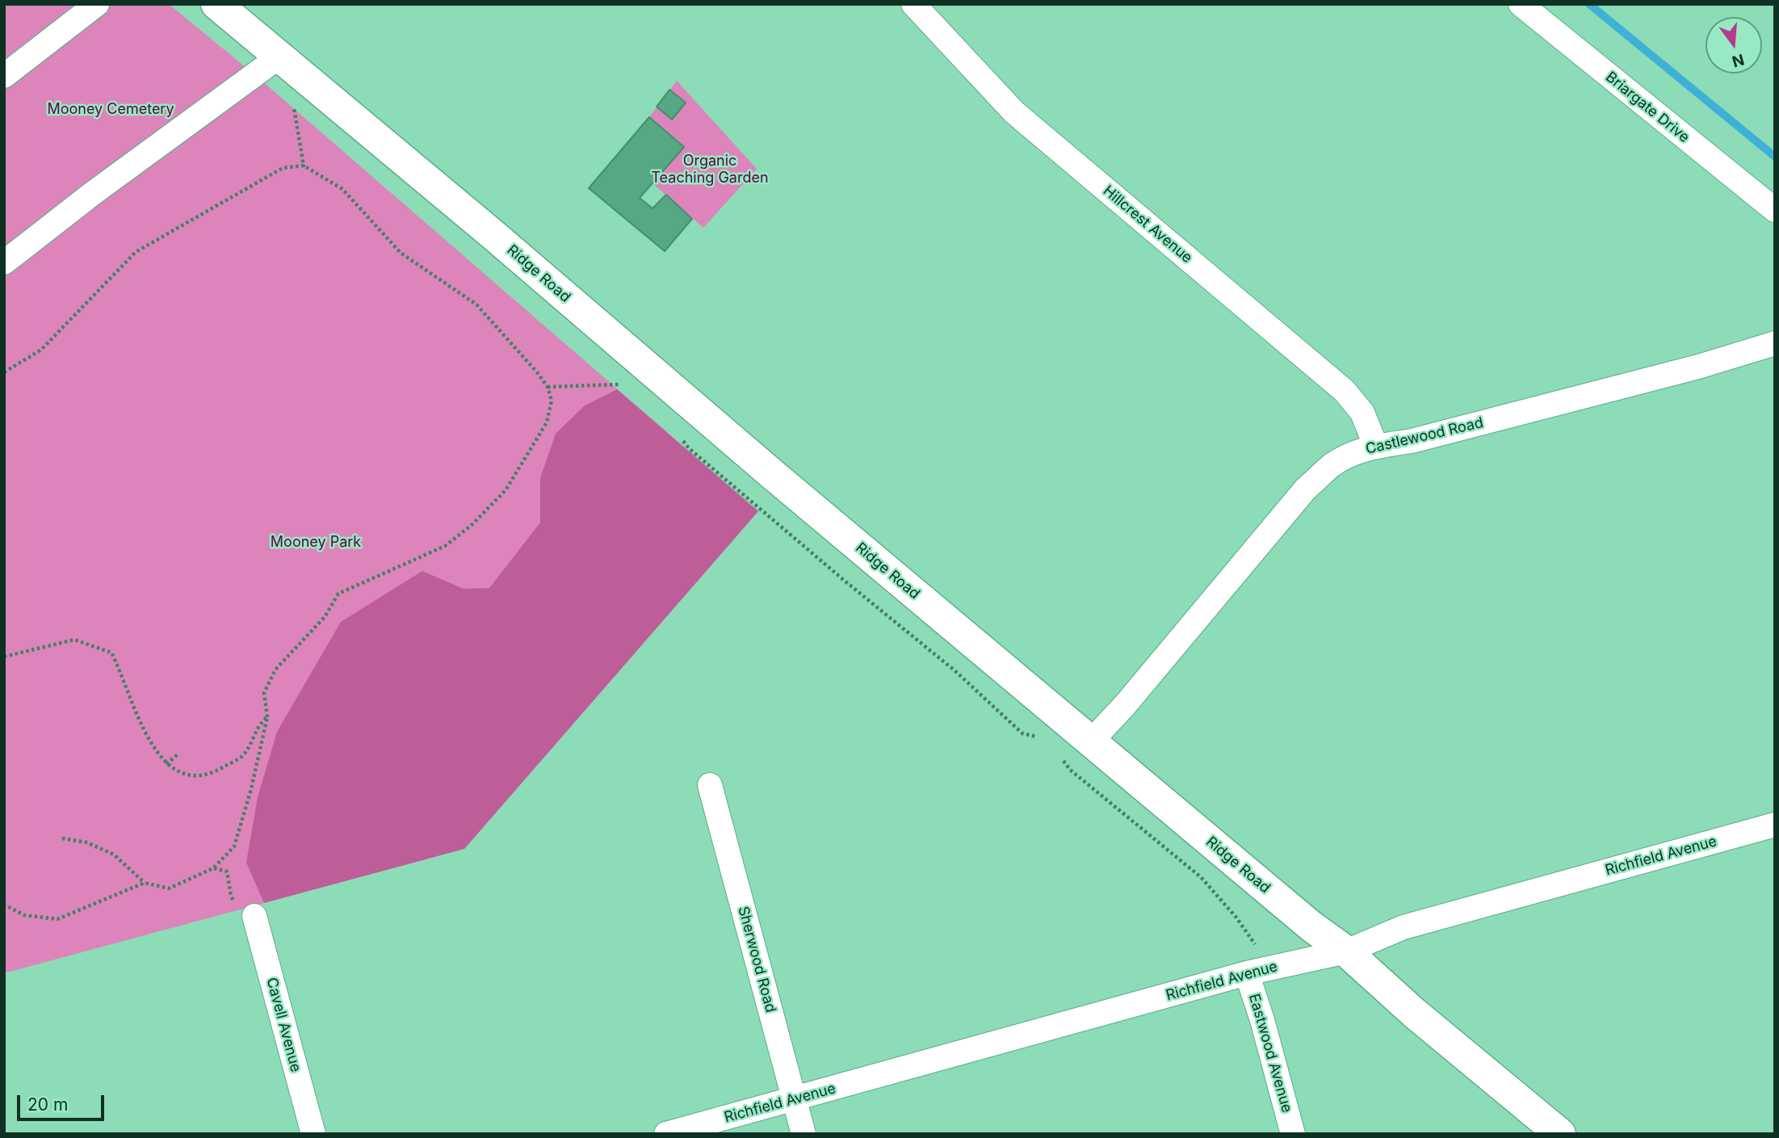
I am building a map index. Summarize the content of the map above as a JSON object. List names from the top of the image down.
{
  "streets": {
    "street": [
      "Briargate Drive",
      "Hillcrest Avenue",
      "Ridge Road",
      "Castlewood Road",
      "Richfield Avenue",
      "Sherwood Road",
      "Cavell Avenue",
      "Eastwood Avenue"
    ]
  },
  "crossings": [
    ["Hillcrest Avenue", "Castlewood Road"],
    ["Ridge Road", "Castlewood Road"],
    ["Ridge Road", "Richfield Avenue"],
    ["Richfield Avenue", "Sherwood Road"],
    ["Richfield Avenue", "Eastwood Avenue"]
  ],
  "parks": ["Mooney Cemetery", "Organic Teaching Garden", "Mooney Park"],
  "scale_bar": "20 m",
  "north": "bottom"
}
